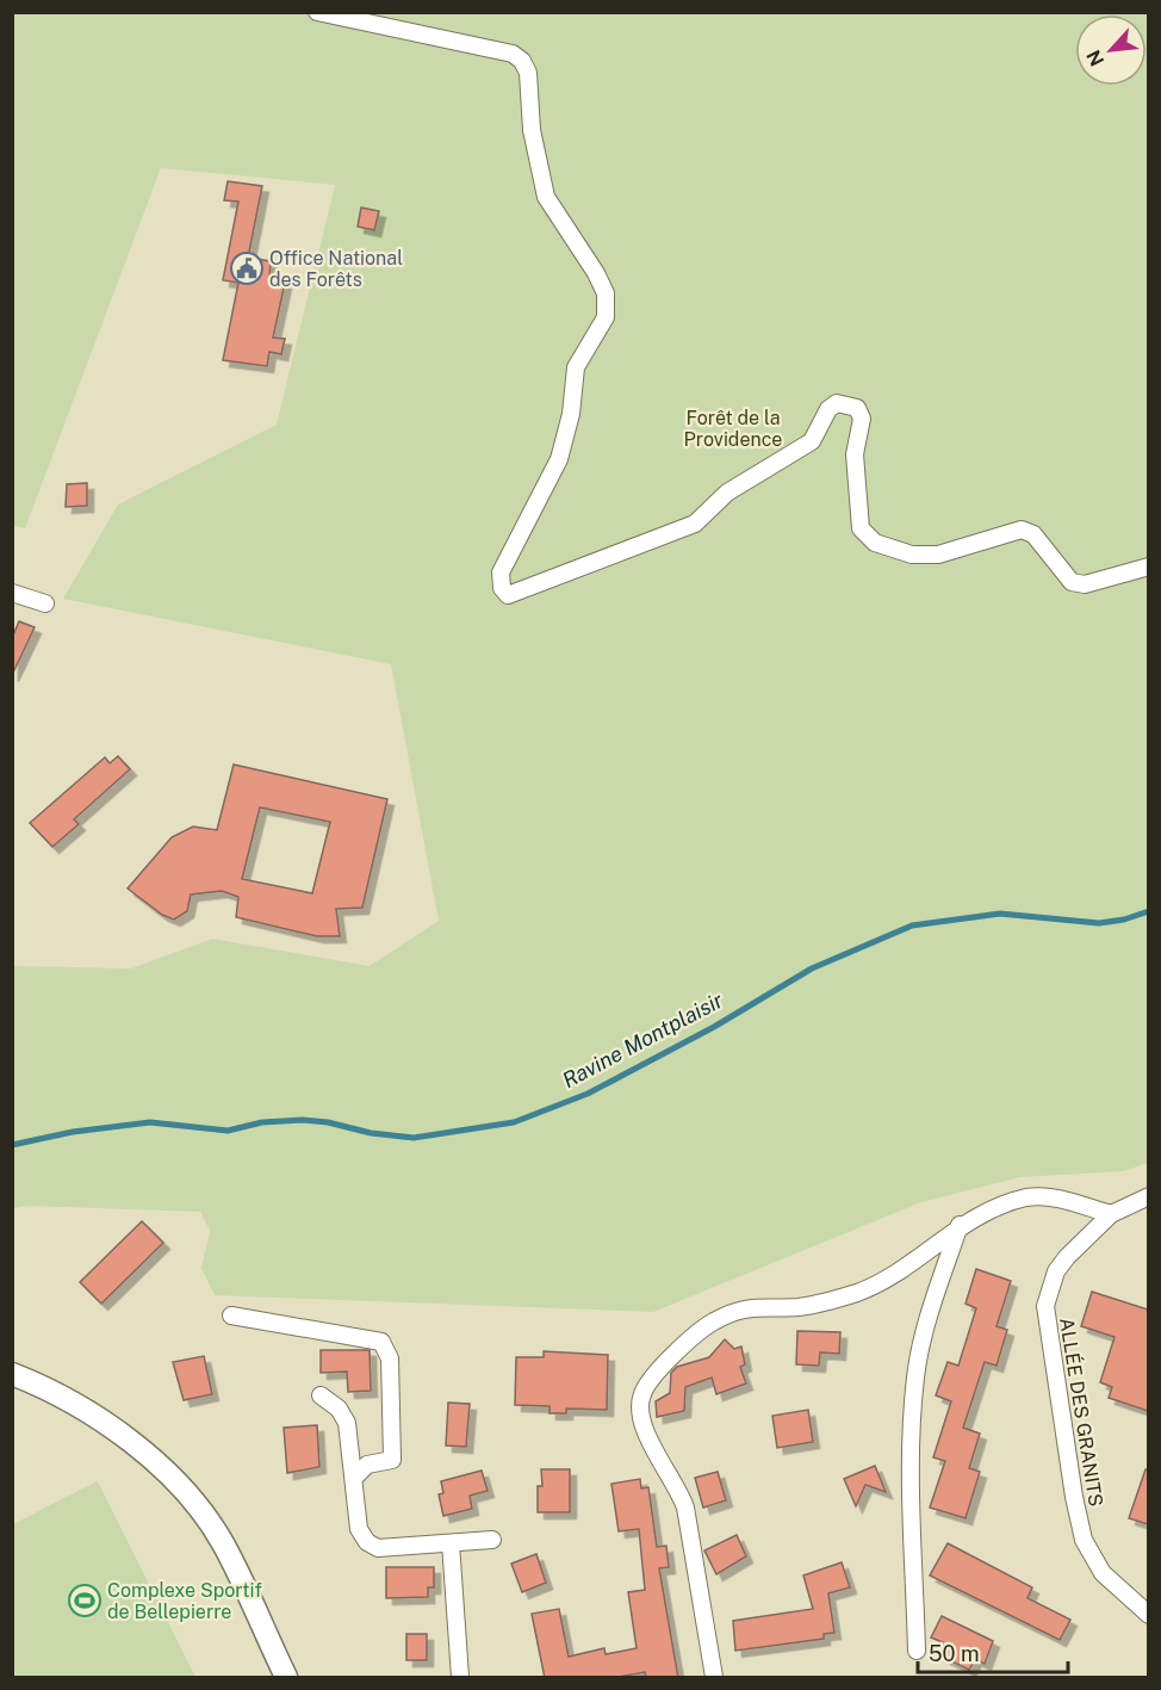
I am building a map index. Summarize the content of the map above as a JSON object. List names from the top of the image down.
{
  "streets": {
    "street": ["ALLÉE DES GRANITS"]
  },
  "water": ["Ravine Montplaisir"],
  "parks": ["Forêt de la Providence"],
  "places": {
    "public building": ["Office National des Forêts"],
    "sports": ["Complexe Sportif de Bellepierre"]
  },
  "scale_bar": "50 m",
  "north": "bottom left"
}
